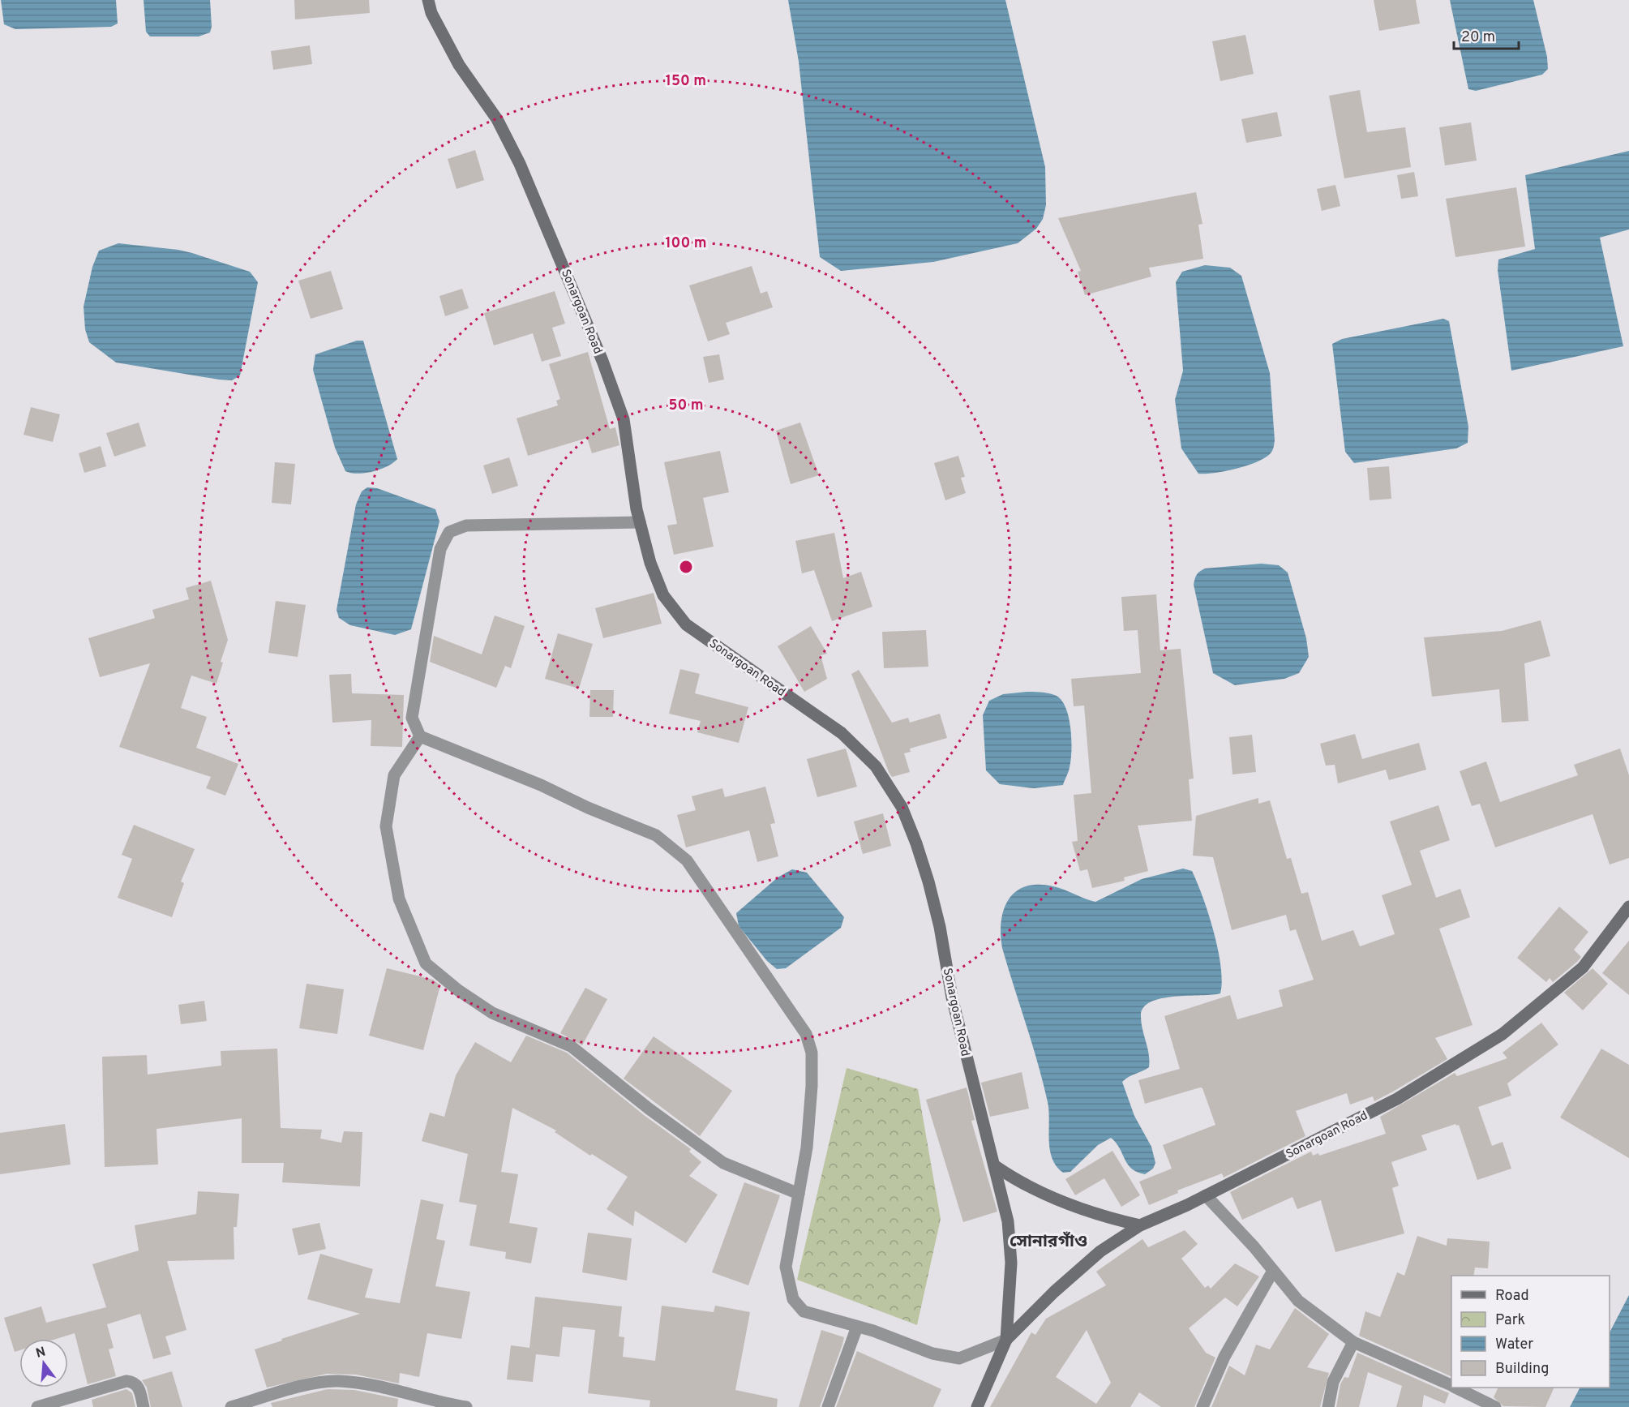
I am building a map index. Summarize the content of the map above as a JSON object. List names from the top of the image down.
{
  "streets": {
    "main road": ["Sonargoan Road"]
  },
  "districts": ["সোনারগাঁও"],
  "legend": [
    "Road",
    "Park",
    "Water",
    "Building"
  ],
  "scale_bar": "20 m",
  "north": "top",
  "rings": ["150 m", "100 m", "50 m"]
}
